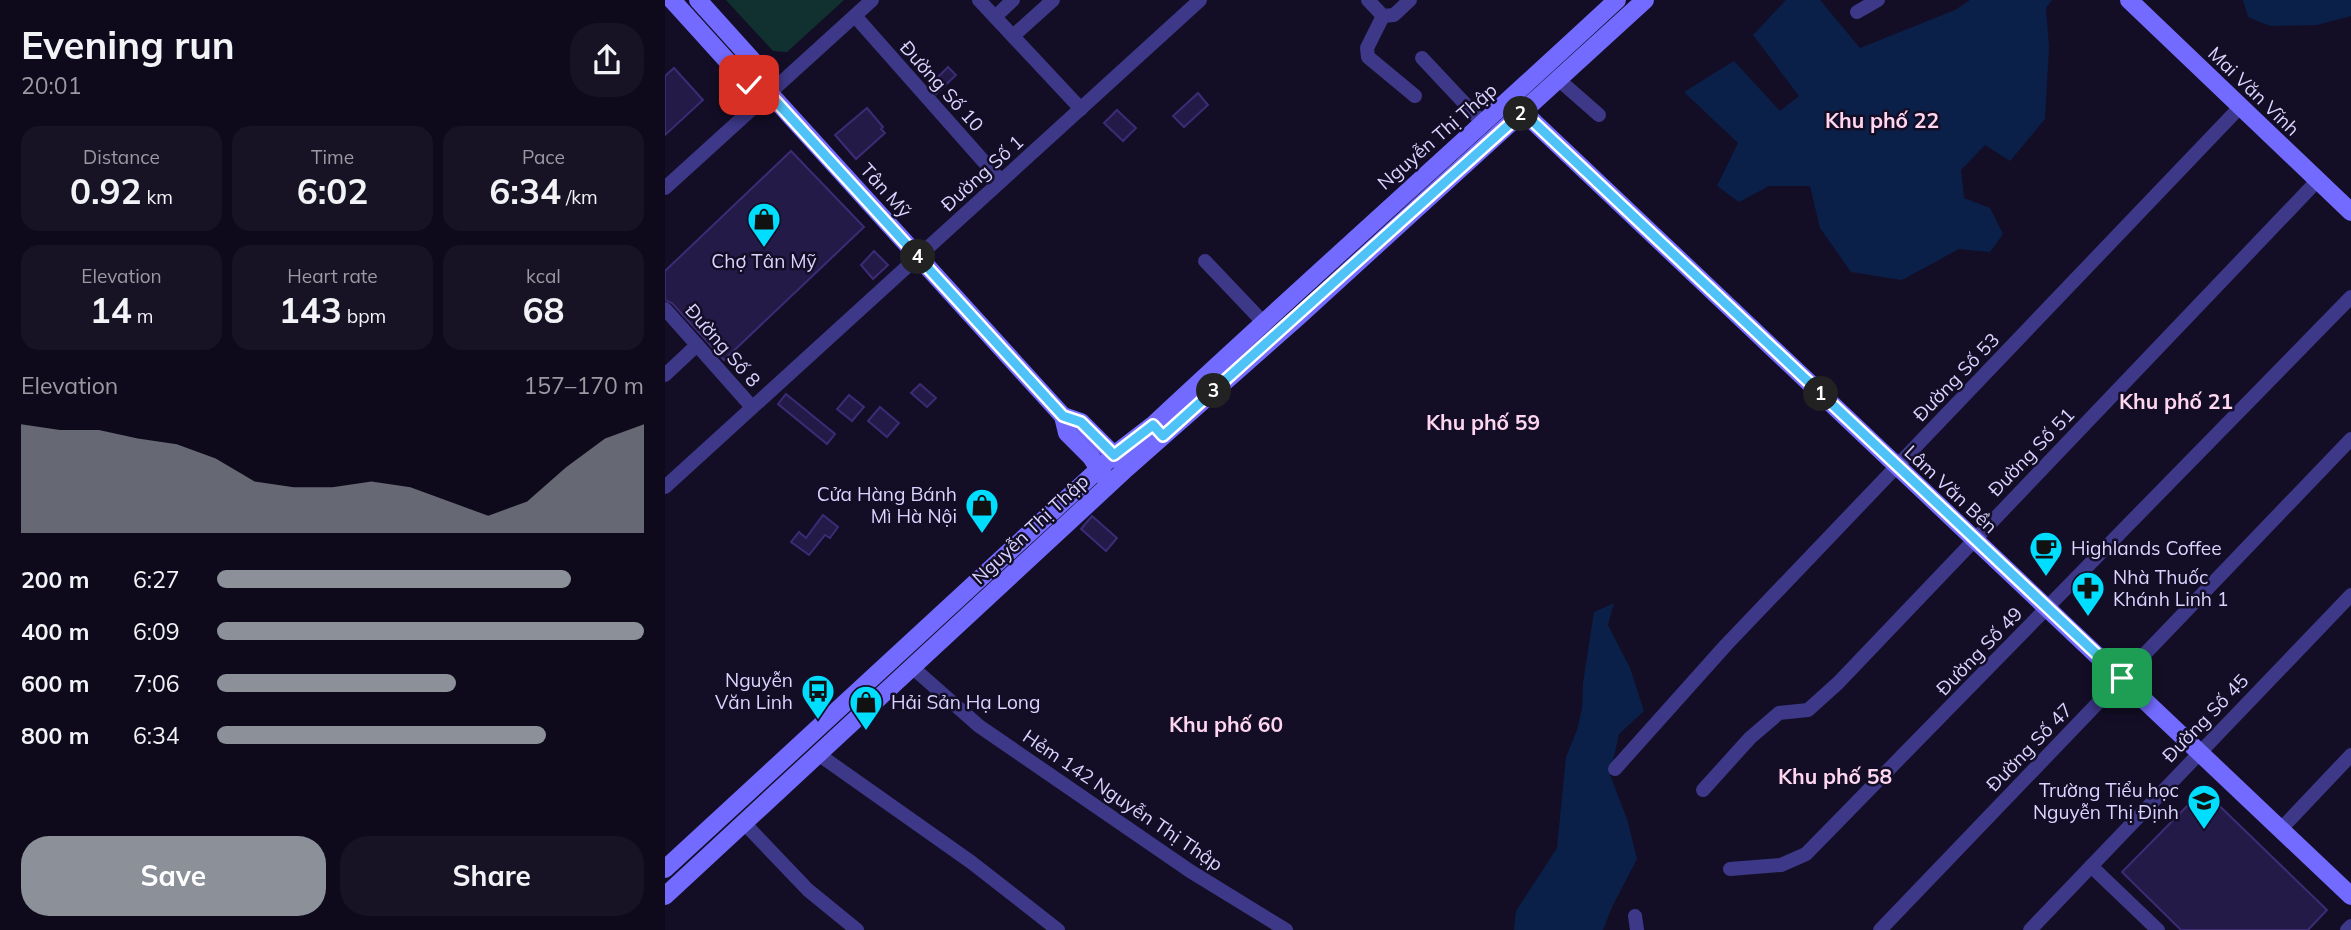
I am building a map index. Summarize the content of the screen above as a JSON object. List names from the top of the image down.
{
  "streets": {
    "main road": [
      "Mai Văn Vĩnh",
      "Nguyễn Thị Thập",
      "Tân Mỹ",
      "Lâm Văn Bền"
    ],
    "street": [
      "Đường Số 10",
      "Đường Số 1",
      "Đường Số 8",
      "Đường Số 53",
      "Đường Số 51",
      "Đường Số 49",
      "Đường Số 45",
      "Đường Số 47",
      "Hẻm 142 Nguyễn Thị Thập"
    ]
  },
  "crossings": [
    ["Đường Số 10", "Đường Số 1"],
    ["Mai Văn Vĩnh", "Đường Số 53"],
    ["Mai Văn Vĩnh", "Đường Số 51"],
    ["Nguyễn Thị Thập", "Tân Mỹ"],
    ["Nguyễn Thị Thập", "Lâm Văn Bền"],
    ["Nguyễn Thị Thập", "Hẻm 142 Nguyễn Thị Thập"],
    ["Đường Số 1", "Tân Mỹ"],
    ["Đường Số 1", "Đường Số 8"],
    ["Đường Số 53", "Lâm Văn Bền"],
    ["Đường Số 51", "Lâm Văn Bền"],
    ["Lâm Văn Bền", "Đường Số 49"],
    ["Lâm Văn Bền", "Đường Số 45"],
    ["Lâm Văn Bền", "Đường Số 47"]
  ],
  "districts": [
    "Khu phố 22",
    "Khu phố 21",
    "Khu phố 59",
    "Khu phố 60",
    "Khu phố 58"
  ],
  "places": {
    "shop": ["Chợ Tân Mỹ", "Cửa Hàng Bánh Mì Hà Nội", "Hải Sản Hạ Long"],
    "cafe": ["Highlands Coffee"],
    "pharmacy": ["Nhà Thuốc Khánh Linh 1"],
    "bus stop": ["Nguyễn Văn Linh"],
    "school or university": ["Trường Tiểu học Nguyễn Thị Định"]
  },
  "page": {
    "heading": ["Evening run", "20:01"],
    "pins": [
      "2",
      "4",
      "3",
      "1"
    ],
    "stats": [
      ["Distance", "0.92 km"],
      ["Time", "6:02"],
      ["Pace", "6:34 /km"],
      ["Elevation", "14 m"],
      ["Heart rate", "143 bpm"],
      ["kcal", "68"]
    ],
    "chart": ["Elevation", "157–170 m"],
    "list": [
      {
        "name": "200 m",
        "note": "6:27"
      },
      {
        "name": "400 m",
        "note": "6:09"
      },
      {
        "name": "600 m",
        "note": "7:06"
      },
      {
        "name": "800 m",
        "note": "6:34"
      }
    ],
    "buttons": ["Save", "Share"]
  }
}
